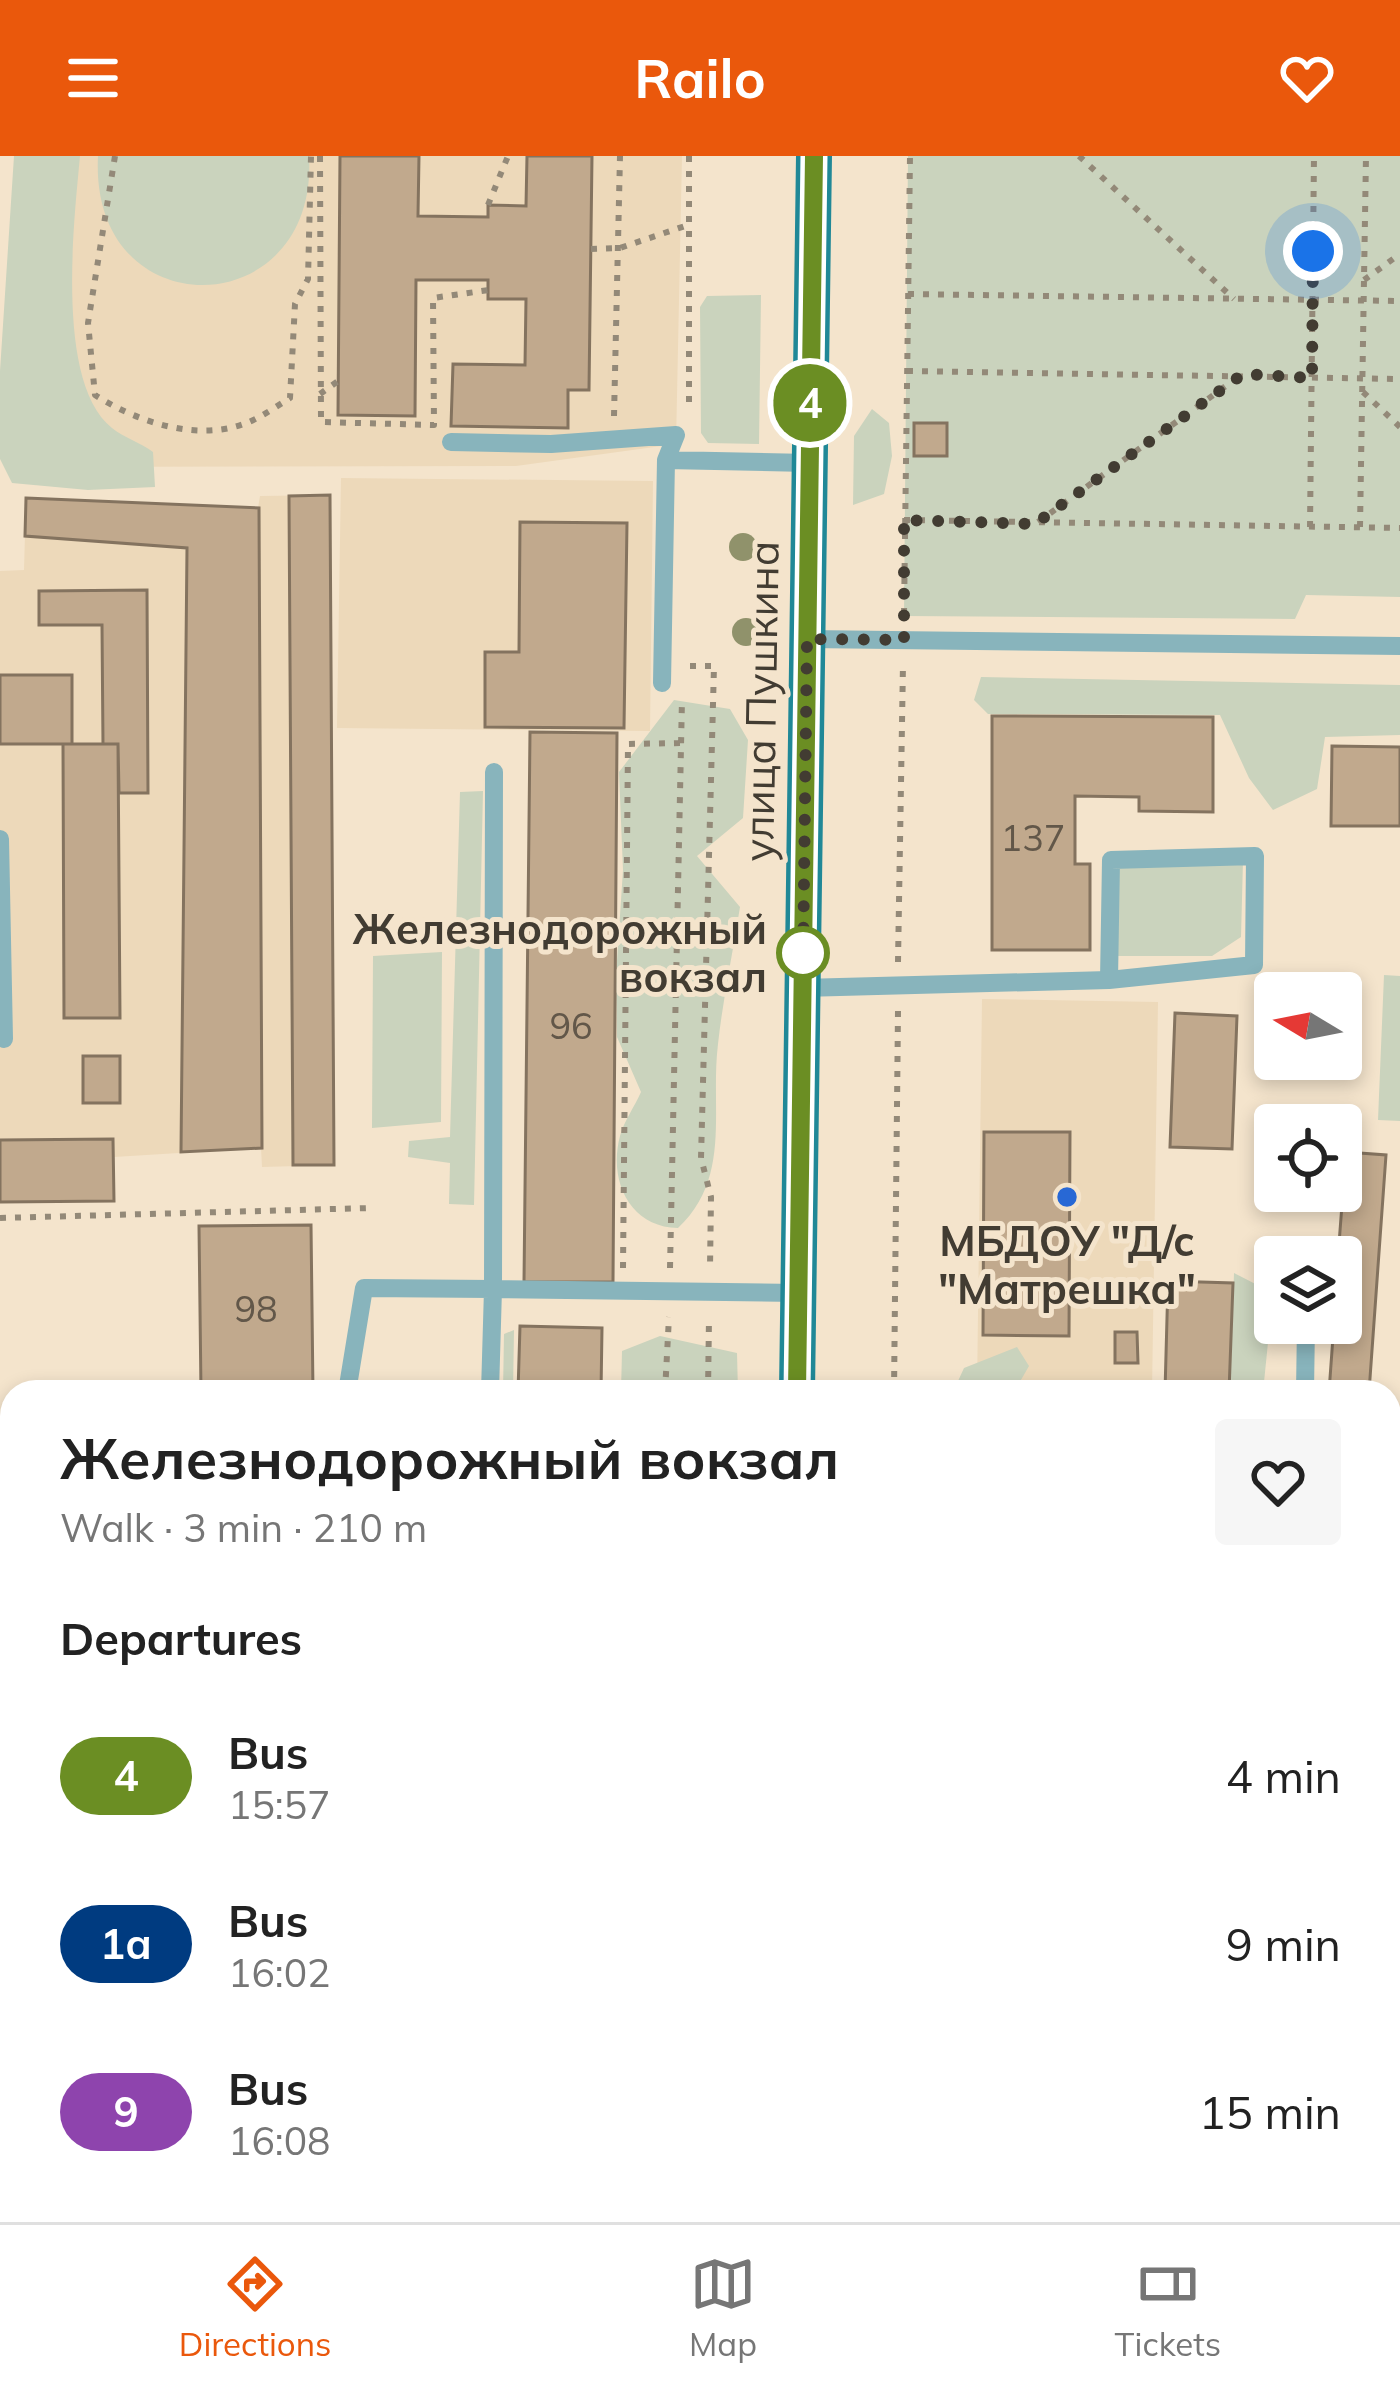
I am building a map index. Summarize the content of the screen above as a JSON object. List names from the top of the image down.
{
  "streets": {
    "main road": ["улица Пушкина"]
  },
  "places": ["Железнодорожный вокзал", "МБДОУ \"Д/с \"Матрешка\""],
  "lines": ["bus line 4"],
  "house_numbers": ["137", "96", "98"],
  "north": "left",
  "page": {
    "header": "Railo",
    "on_map": "4",
    "heading": [
      ["Железнодорожный вокзал", "Walk · 3 min · 210 m"],
      "Departures"
    ],
    "list": [
      {
        "mark": "4",
        "name": "Bus",
        "note": "15:57",
        "value": "4 min"
      },
      {
        "mark": "1а",
        "name": "Bus",
        "note": "16:02",
        "value": "9 min"
      },
      {
        "mark": "9",
        "name": "Bus",
        "note": "16:08",
        "value": "15 min"
      }
    ],
    "tabs": ["Directions", "Map", "Tickets"]
  }
}
